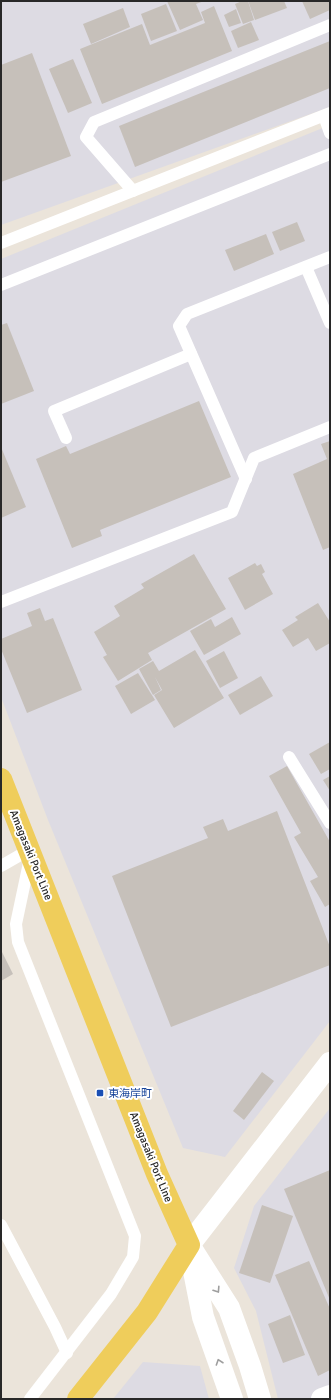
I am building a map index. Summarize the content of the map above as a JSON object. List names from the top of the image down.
{
  "streets": {
    "main road": ["Amagasaki Port Line"]
  },
  "places": {
    "transit": ["東海岸町"]
  }
}
